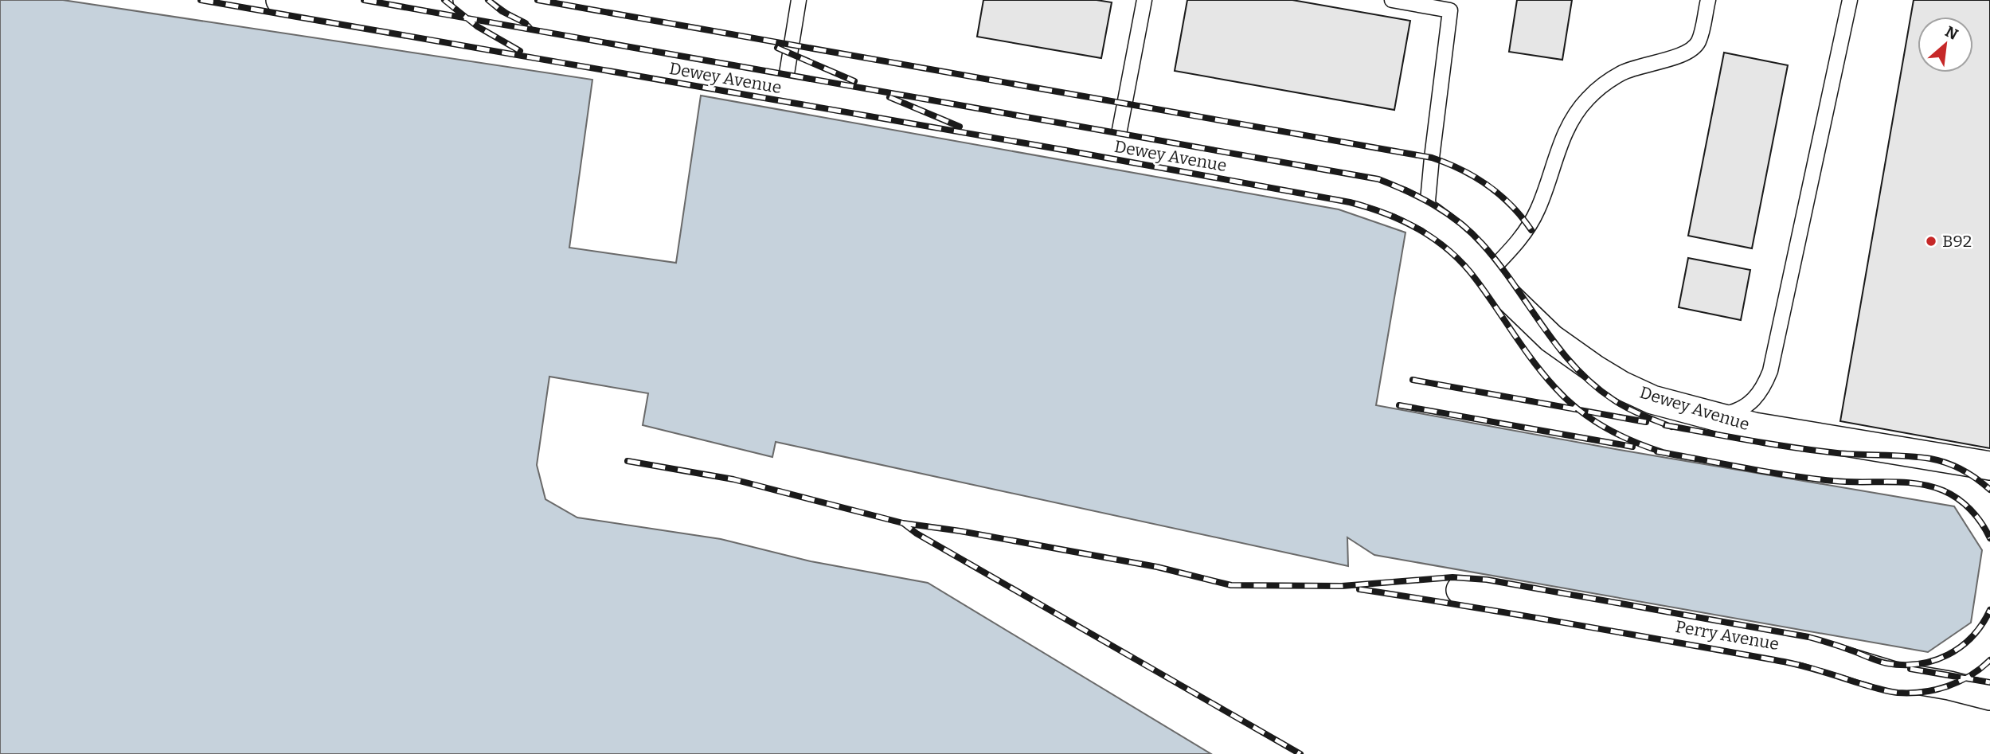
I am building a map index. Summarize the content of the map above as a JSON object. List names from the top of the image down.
{
  "streets": {
    "street": ["Dewey Avenue", "Perry Avenue"]
  },
  "places": ["B92"],
  "north": "top right"
}
